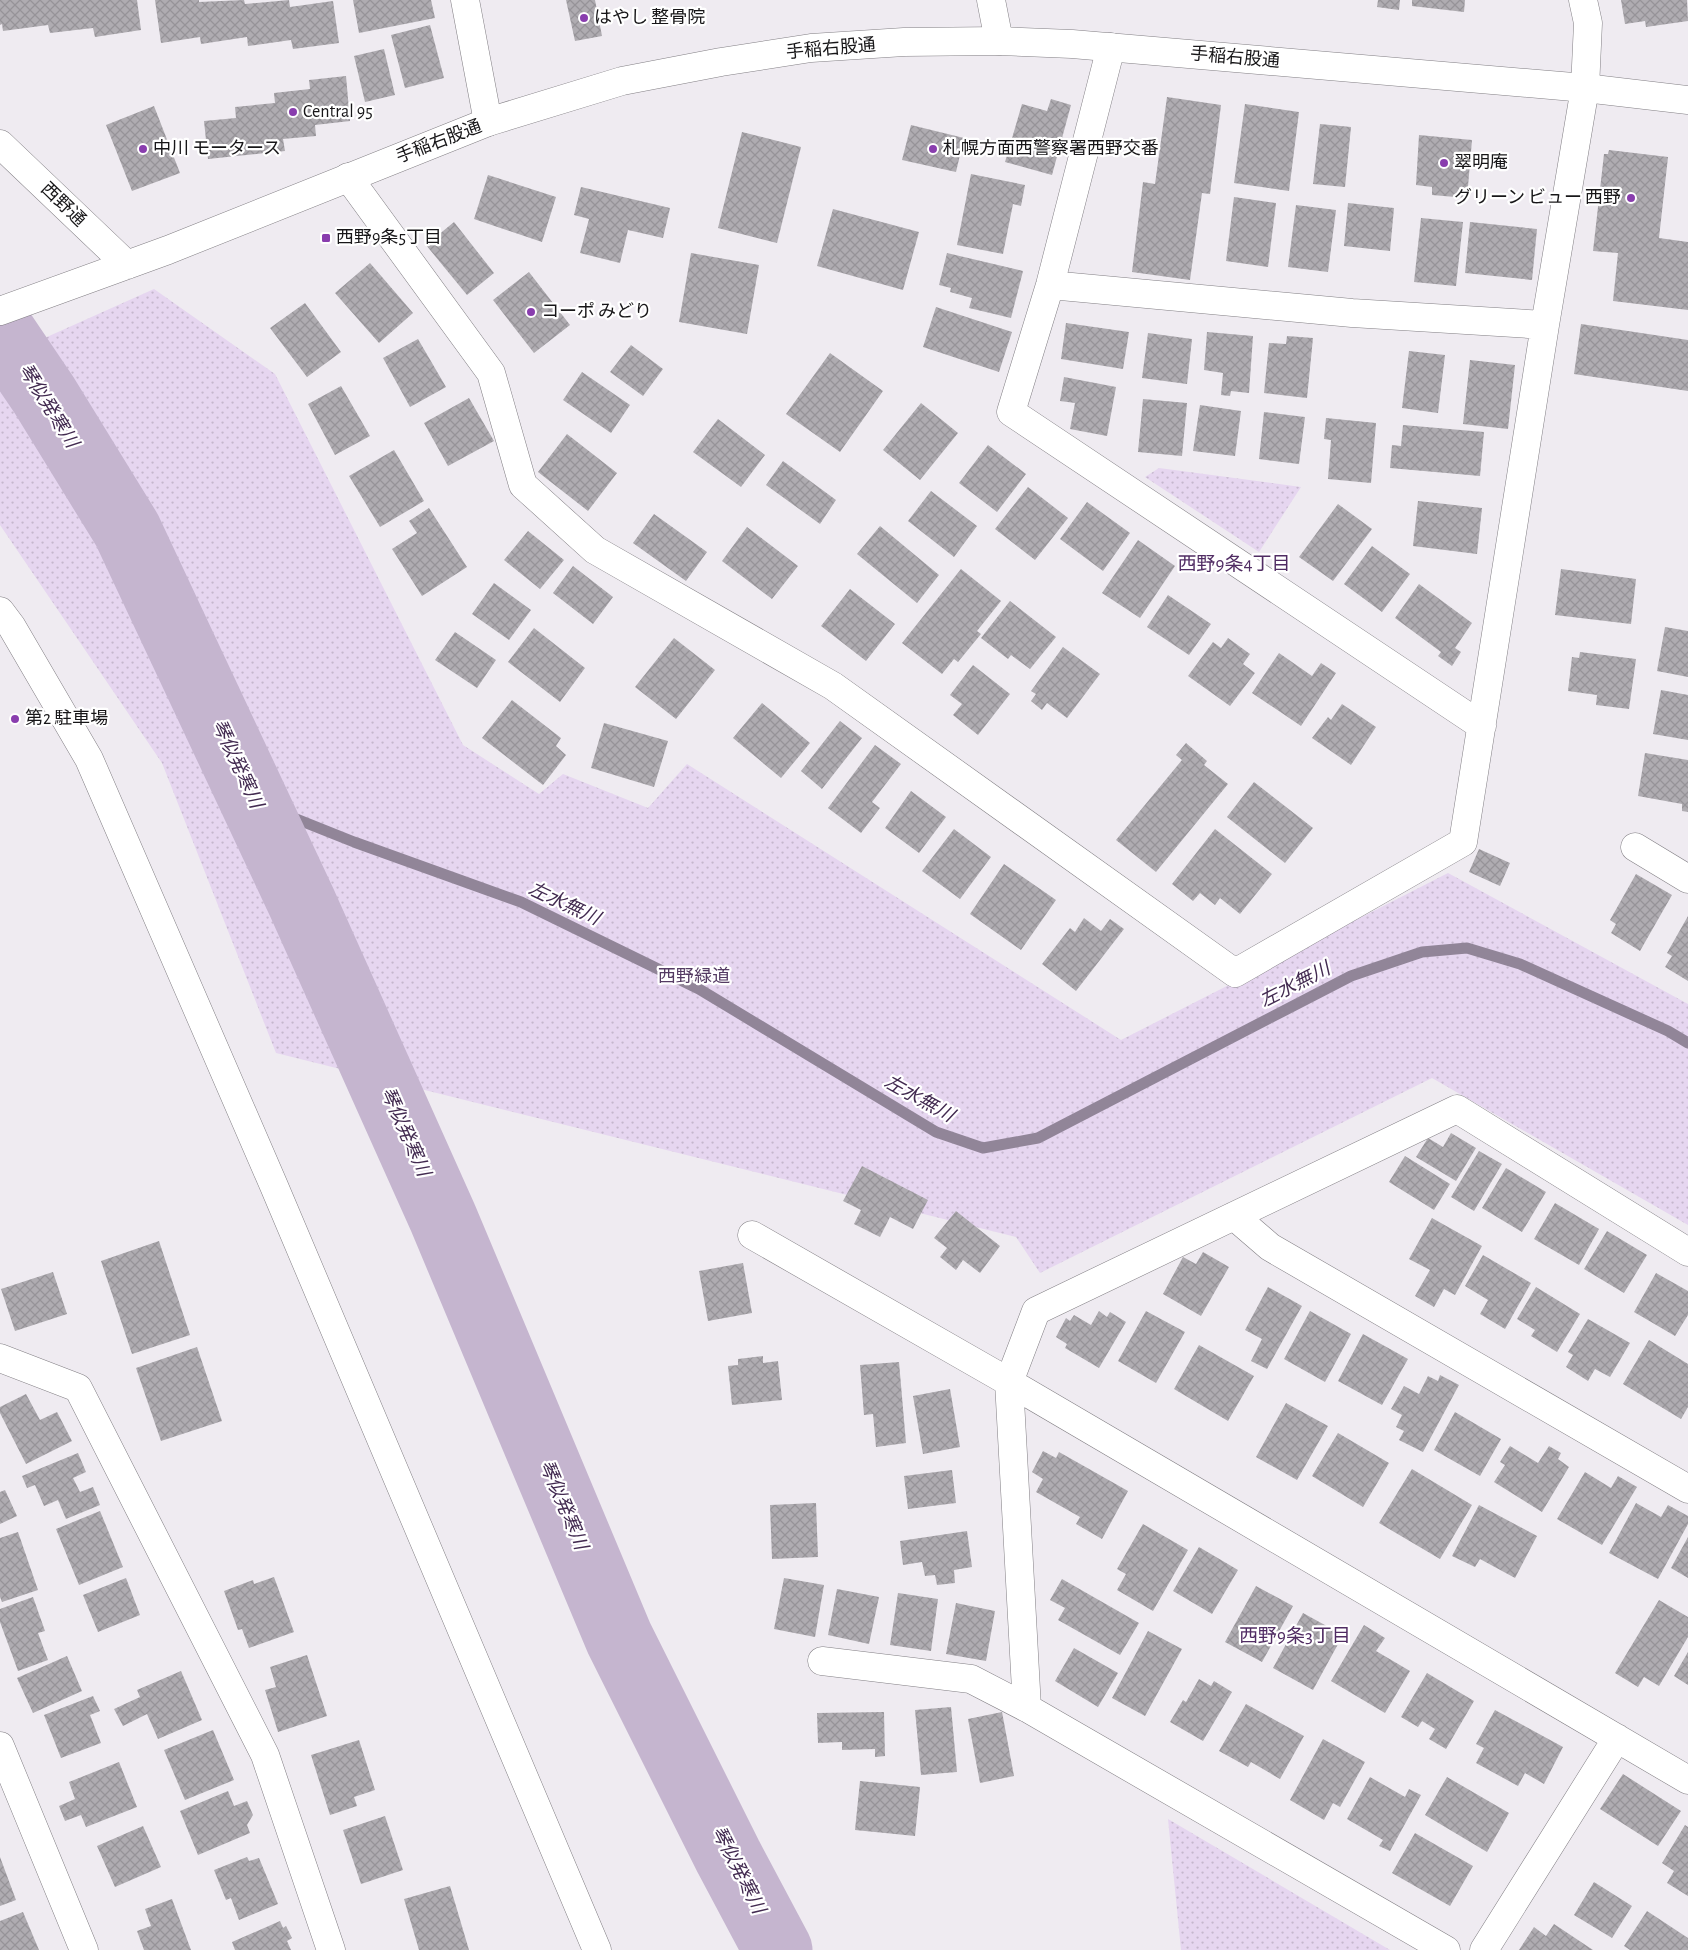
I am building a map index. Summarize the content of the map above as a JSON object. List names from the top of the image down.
{
  "streets": {
    "street": ["手稲右股通", "西野通"]
  },
  "crossings": [
    ["手稲右股通", "西野通"]
  ],
  "districts": ["西野9条4丁目", "西野9条3丁目"],
  "water": ["琴似発寒川", "左水無川"],
  "parks": ["西野緑道"],
  "places": {
    "other": [
      "はやし 整骨院",
      "Central 95",
      "中川 モータース",
      "札幌方面西警察署西野交番",
      "翠明庵",
      "グリーン ビュー 西野",
      "コーポ みどり",
      "第2 駐車場"
    ],
    "transit": ["西野9条5丁目"]
  }
}
